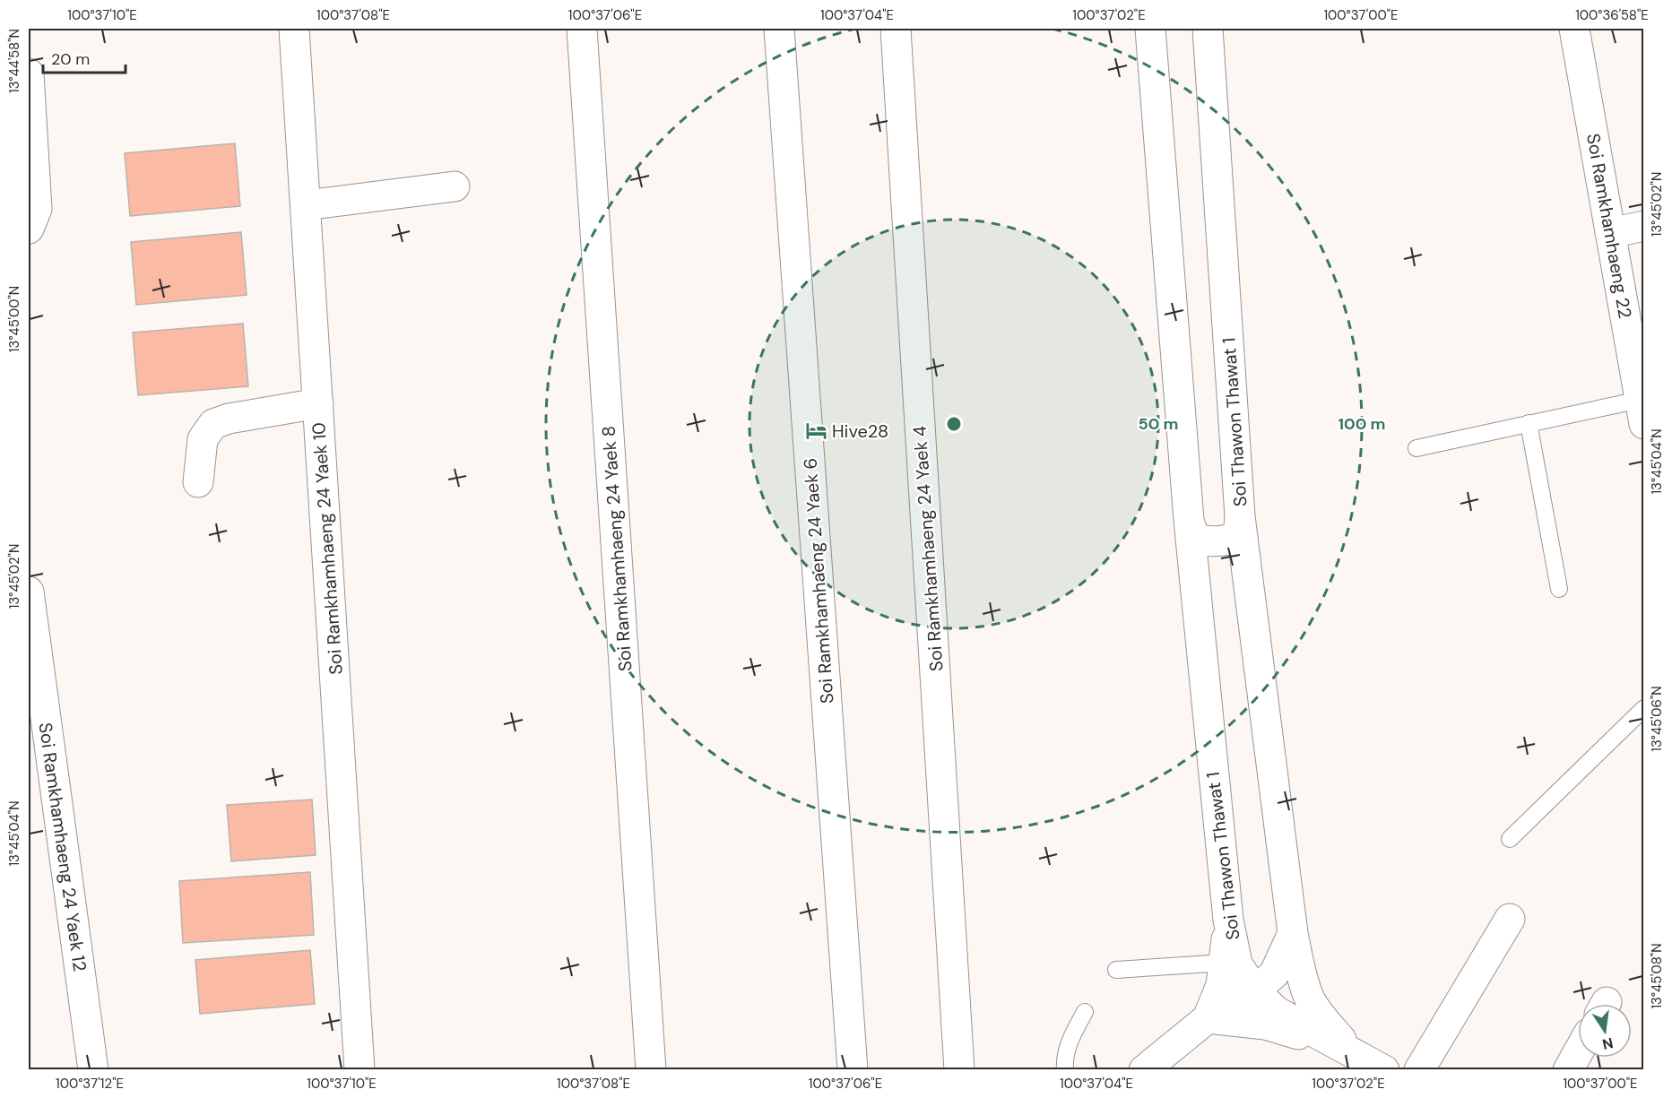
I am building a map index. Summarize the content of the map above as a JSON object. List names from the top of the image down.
{
  "streets": {
    "street": [
      "Soi Ramkhamhaeng 22",
      "Soi Thawon Thawat 1",
      "Soi Ramkhamhaeng 24 Yaek 10",
      "Soi Ramkhamhaeng 24 Yaek 8",
      "Soi Ramkhamhaeng 24 Yaek 4",
      "Soi Ramkhamhaeng 24 Yaek 6",
      "Soi Ramkhamhaeng 24 Yaek 12"
    ]
  },
  "places": {
    "hotel": ["Hive28"]
  },
  "scale_bar": "20 m",
  "north": "bottom",
  "coordinates": [
    "100°37'10\"E",
    "100°37'08\"E",
    "100°37'06\"E",
    "100°37'04\"E",
    "100°37'02\"E",
    "100°37'00\"E",
    "100°36'58\"E",
    "13°44'58\"N",
    "13°45'02\"N",
    "13°45'00\"N",
    "13°45'04\"N",
    "13°45'06\"N",
    "13°45'08\"N",
    "100°37'12\"E"
  ],
  "rings": ["50 m", "100 m"]
}
